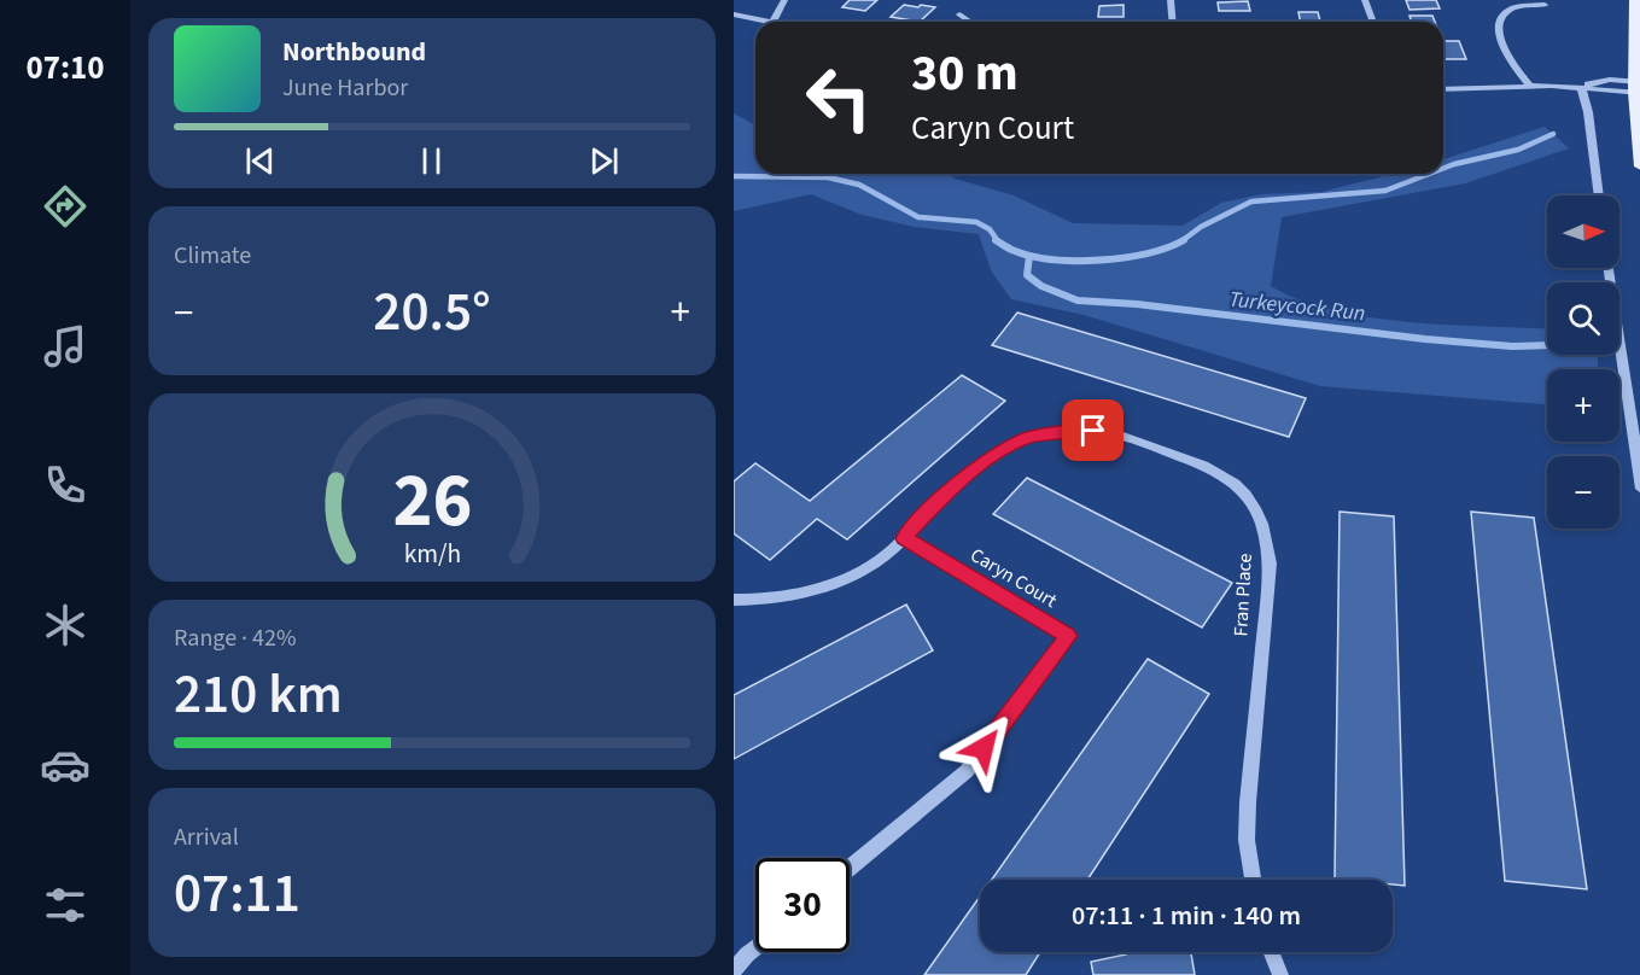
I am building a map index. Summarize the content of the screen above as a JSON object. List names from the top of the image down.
{
  "streets": {
    "street": ["Caryn Court", "Fran Place"]
  },
  "crossings": [
    ["Caryn Court", "Fran Place"]
  ],
  "water": ["Turkeycock Run"],
  "north": "right",
  "page": {
    "tabs": "07:10",
    "turn": ["30 m", "Caryn Court"],
    "song": ["Northbound", "June Harbor"],
    "map_buttons": ["+", "−"],
    "tile": [
      "Climate",
      ["Range · 42%", "210 km"],
      ["Arrival", "07:11"]
    ],
    "heat": ["−", "20.5°", "+"],
    "limit": "30",
    "trip": "07:11 · 1 min · 140 m",
    "gauge": ["26", "km/h"]
  }
}
